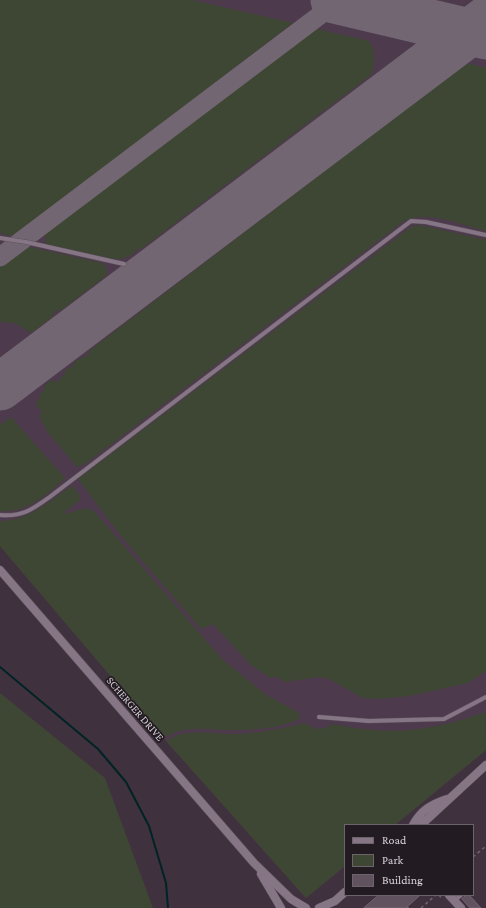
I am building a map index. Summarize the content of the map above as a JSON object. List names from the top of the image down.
{
  "streets": {
    "street": ["SCHERGER DRIVE"]
  },
  "legend": ["Road", "Park", "Building"]
}
